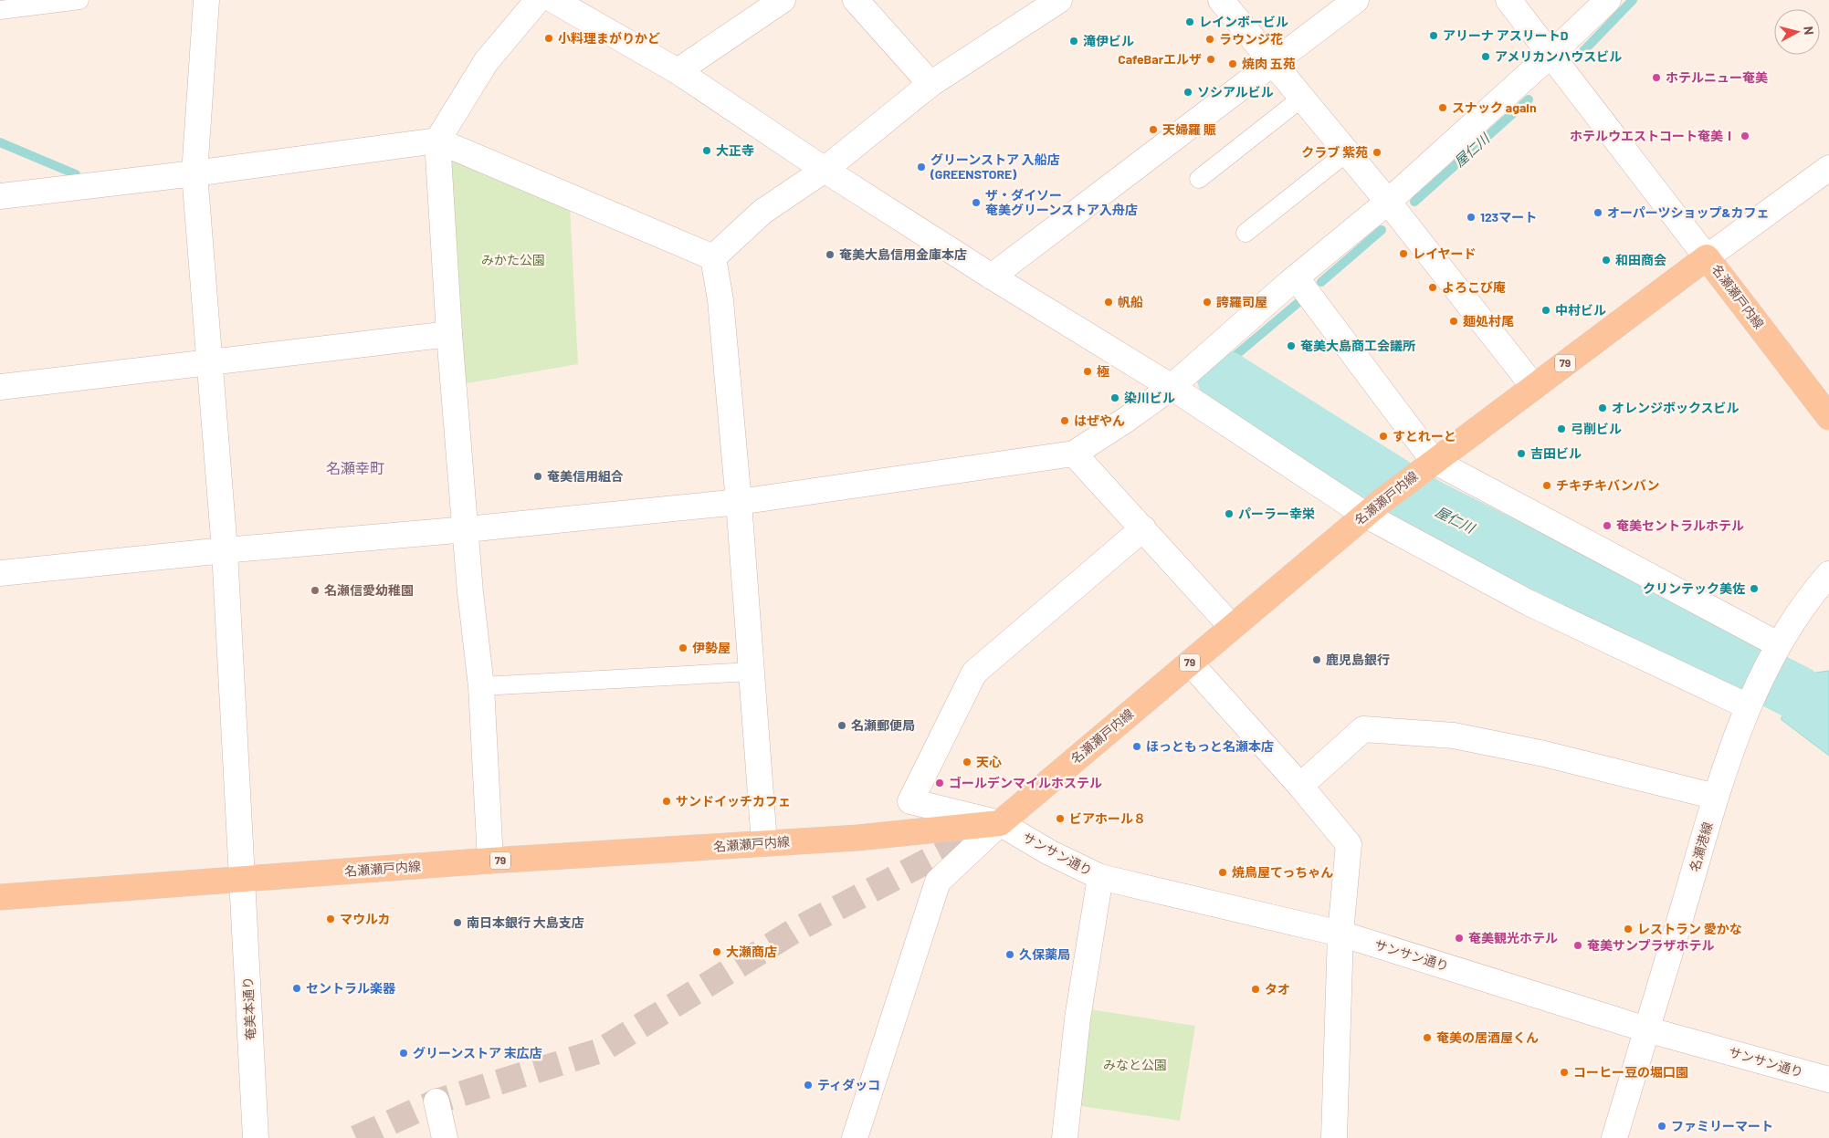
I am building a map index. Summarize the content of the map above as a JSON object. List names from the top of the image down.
{
  "streets": {
    "main road": ["名瀬瀬戸内線", "79"],
    "street": ["名瀬港線", "サンサン通り", "奄美本通り"]
  },
  "crossings": [
    ["名瀬瀬戸内線", "サンサン通り"],
    ["名瀬瀬戸内線", "奄美本通り"],
    ["名瀬港線", "サンサン通り"]
  ],
  "districts": ["名瀬幸町"],
  "water": ["屋仁川"],
  "parks": ["みかた公園", "みなと公園"],
  "places": [
    "レインボービル",
    "アリーナ アスリートD",
    "小料理まがりかど",
    "ラウンジ花",
    "滝伊ビル",
    "アメリカンハウスビル",
    "CafeBarエルザ",
    "焼肉 五苑",
    "ホテルニュー奄美",
    "ソシアルビル",
    "スナック again",
    "天婦羅 賑",
    "ホテルウエストコート奄美Ⅰ",
    "大正寺",
    "クラブ 紫苑",
    "グリーンストア 入船店 (GREENSTORE)",
    "ザ・ダイソー 奄美グリーンストア入舟店",
    "オーパーツショップ&カフェ",
    "123マート",
    "レイヤード",
    "奄美大島信用金庫本店",
    "和田商会",
    "よろこび庵",
    "帆船",
    "誇羅司屋",
    "中村ビル",
    "麺処村尾",
    "奄美大島商工会議所",
    "極",
    "染川ビル",
    "オレンジボックスビル",
    "はぜやん",
    "弓削ビル",
    "すとれーと",
    "吉田ビル",
    "奄美信用組合",
    "チキチキバンバン",
    "パーラー幸栄",
    "奄美セントラルホテル",
    "クリンテック美佐",
    "名瀬信愛幼稚園",
    "伊勢屋",
    "鹿児島銀行",
    "名瀬郵便局",
    "ほっともっと名瀬本店",
    "天心",
    "ゴールデンマイルホステル",
    "サンドイッチカフェ",
    "ビアホール８",
    "焼鳥屋てっちゃん",
    "マウルカ",
    "南日本銀行 大島支店",
    "レストラン 愛かな",
    "奄美観光ホテル",
    "奄美サンプラザホテル",
    "大瀬商店",
    "久保薬局",
    "セントラル楽器",
    "タオ",
    "奄美の居酒屋くん",
    "グリーンストア 末広店",
    "コーヒー豆の堀口園",
    "ティダッコ",
    "ファミリーマート"
  ],
  "north": "right"
}
